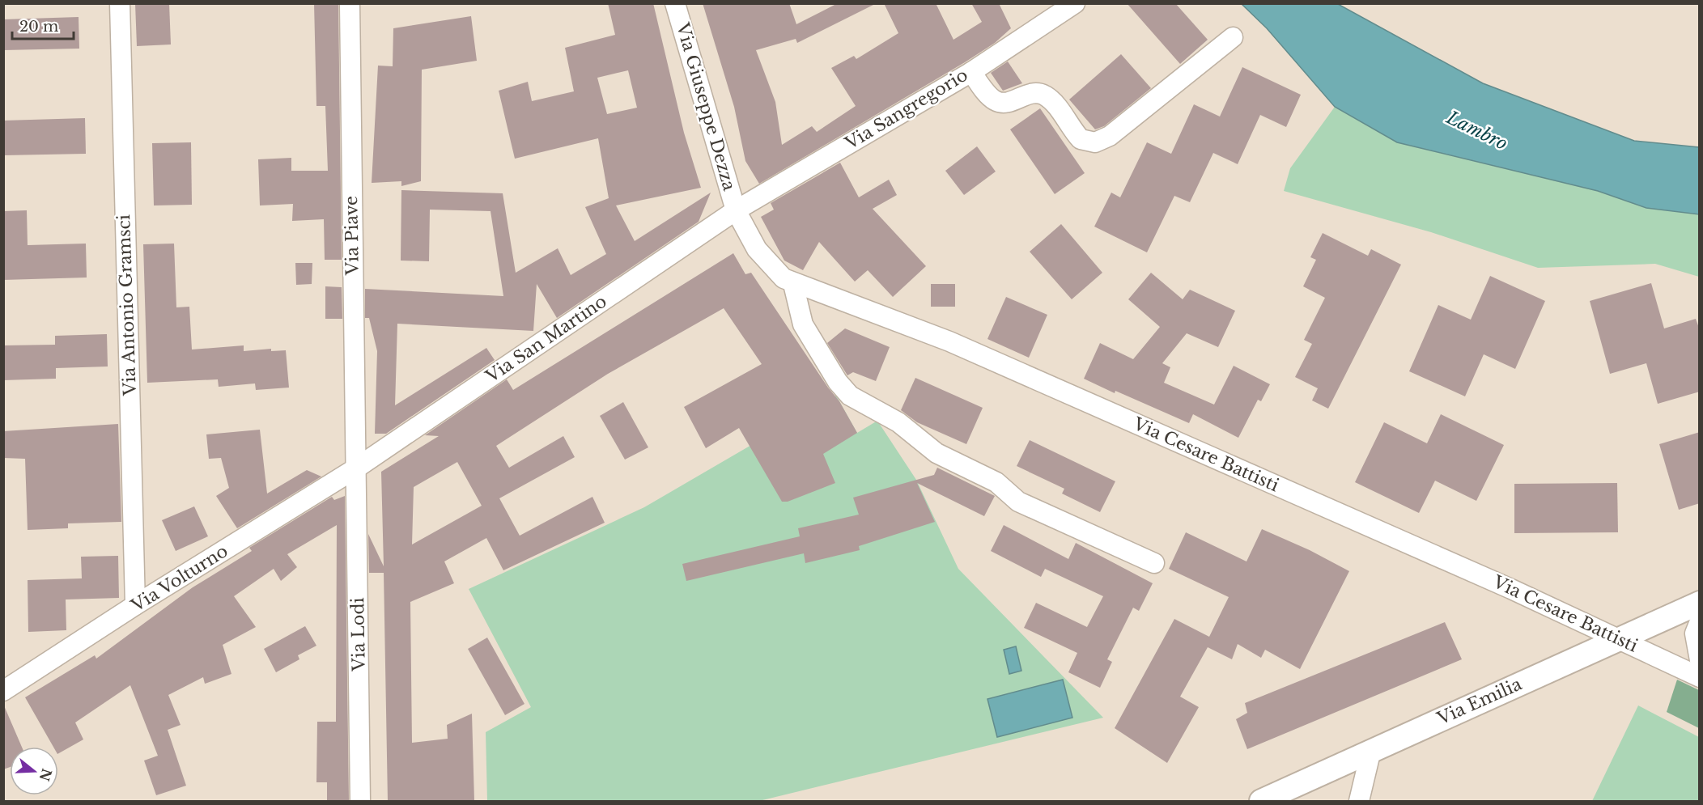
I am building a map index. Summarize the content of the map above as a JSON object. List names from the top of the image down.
{
  "streets": {
    "street": [
      "Via Giuseppe Dezza",
      "Via Sangregorio",
      "Via Piave",
      "Via Antonio Gramsci",
      "Via San Martino",
      "Via Cesare Battisti",
      "Via Volturno",
      "Via Lodi",
      "Via Emilia"
    ]
  },
  "crossings": [
    ["Via Giuseppe Dezza", "Via Sangregorio"],
    ["Via Giuseppe Dezza", "Via San Martino"],
    ["Via Giuseppe Dezza", "Via Cesare Battisti"],
    ["Via Sangregorio", "Via San Martino"],
    ["Via Sangregorio", "Via Cesare Battisti"],
    ["Via Piave", "Via San Martino"],
    ["Via Piave", "Via Volturno"],
    ["Via Piave", "Via Lodi"],
    ["Via Antonio Gramsci", "Via Volturno"],
    ["Via San Martino", "Via Cesare Battisti"],
    ["Via San Martino", "Via Volturno"],
    ["Via San Martino", "Via Lodi"],
    ["Via Cesare Battisti", "Via Emilia"],
    ["Via Volturno", "Via Lodi"]
  ],
  "water": ["Lambro"],
  "scale_bar": "20 m",
  "north": "right"
}
